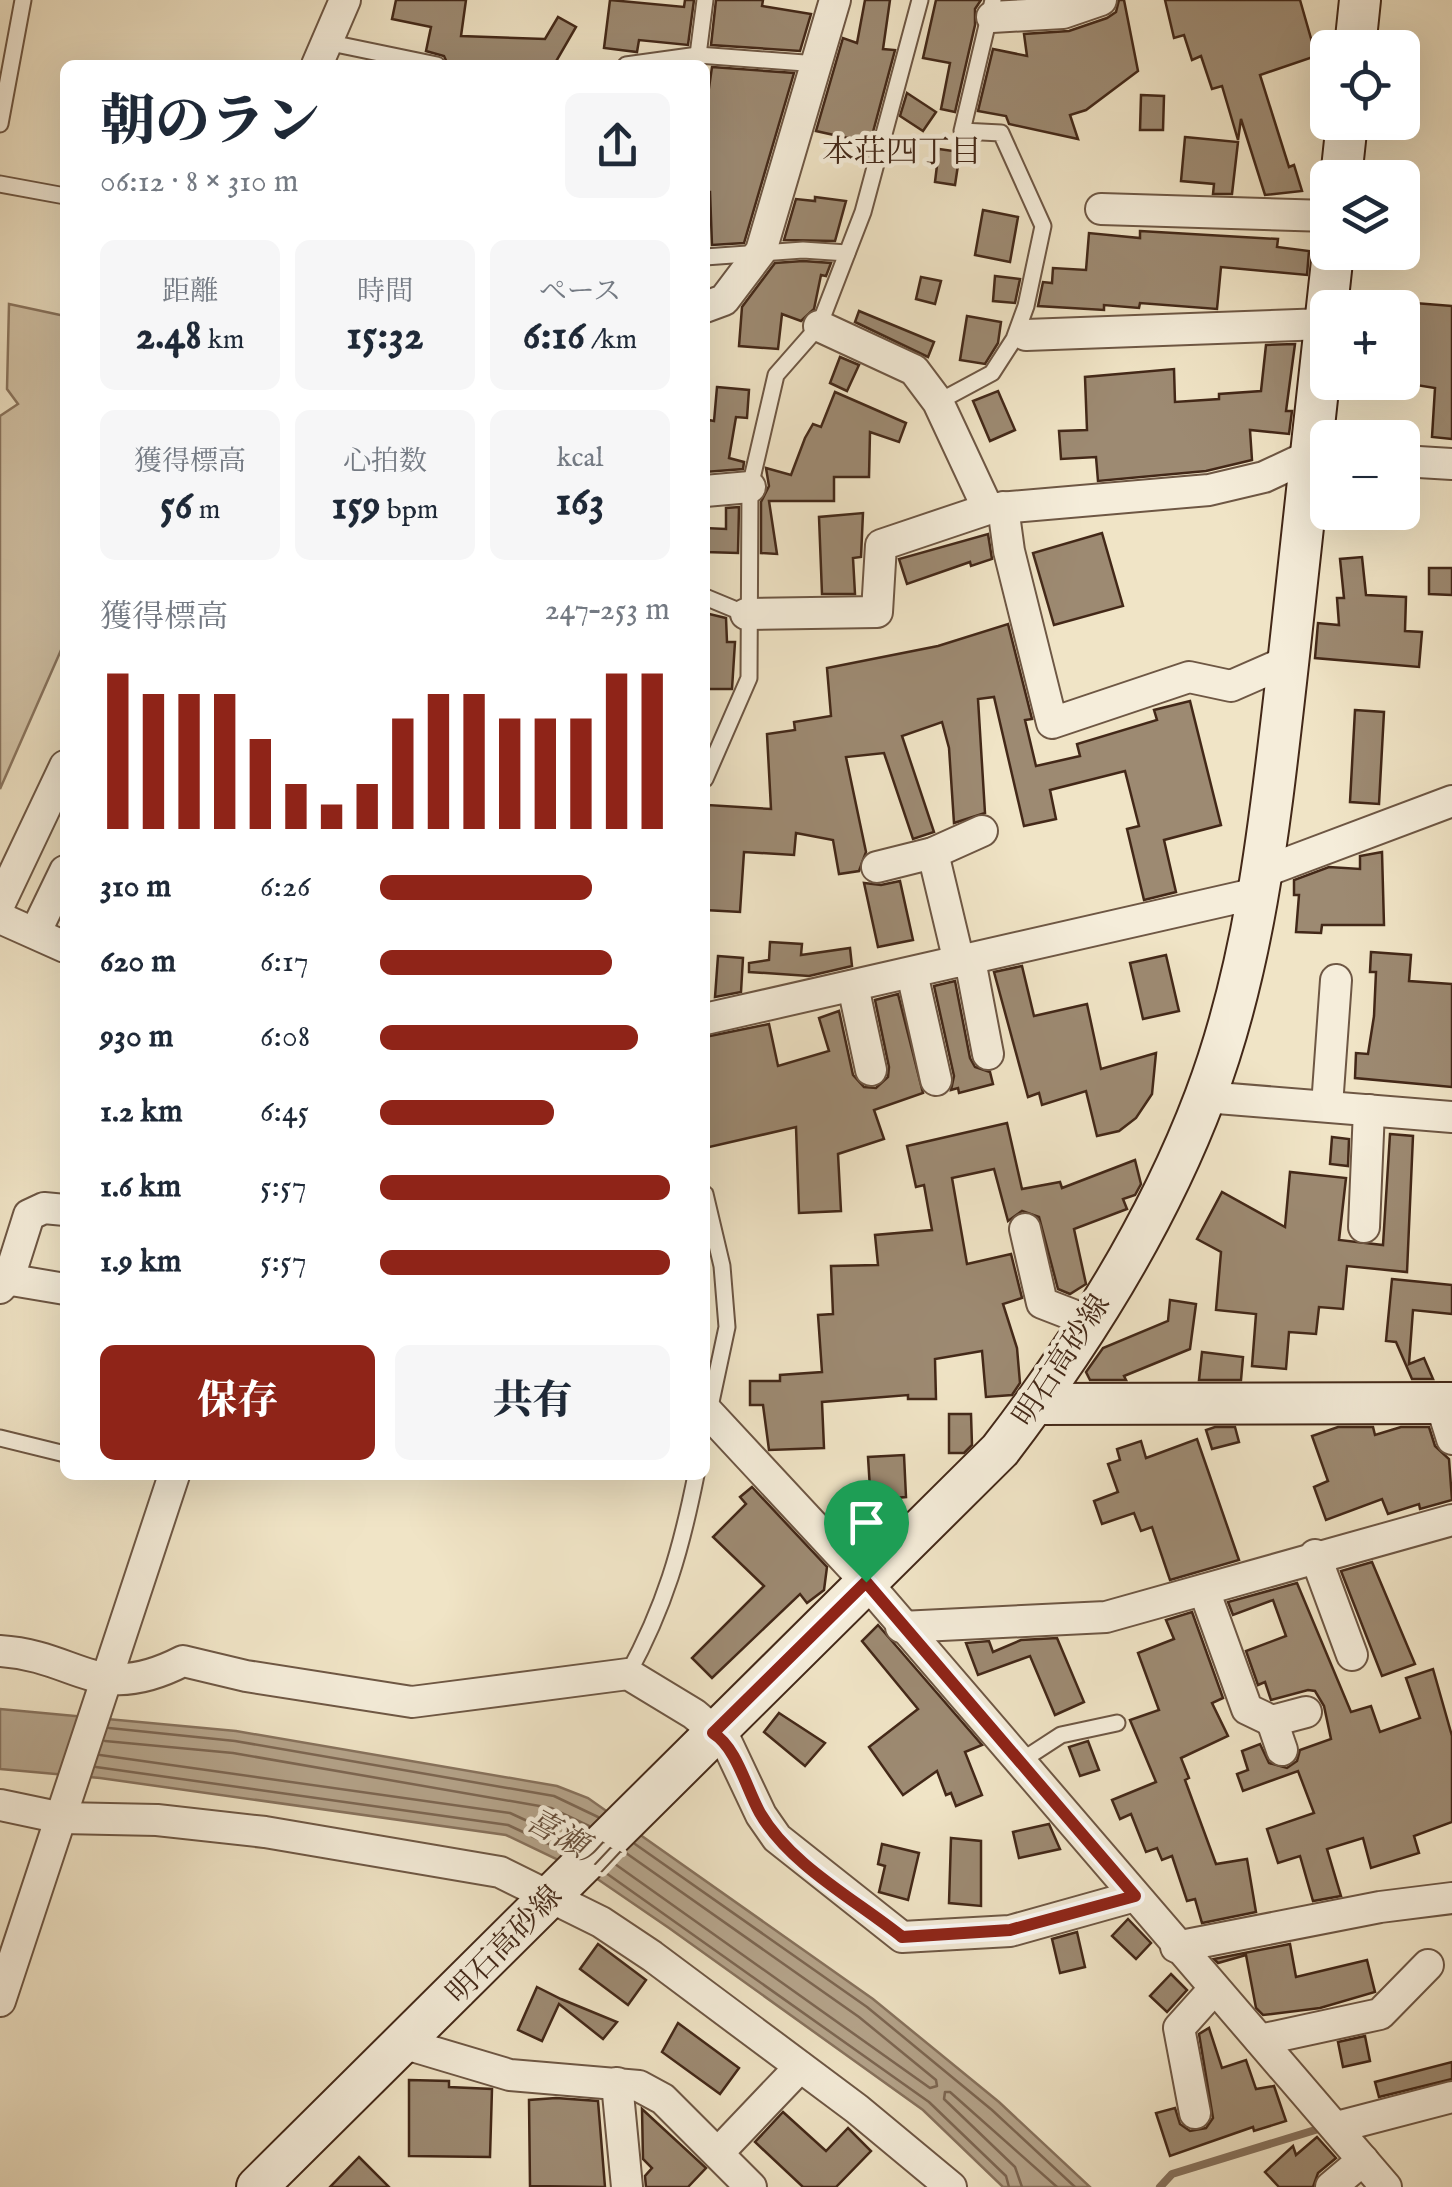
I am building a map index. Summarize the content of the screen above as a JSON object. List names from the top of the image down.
{
  "streets": {
    "main road": ["明石高砂線"]
  },
  "districts": ["本荘四丁目"],
  "water": ["喜瀬川"],
  "page": {
    "map_buttons": ["+", "−"],
    "heading": ["朝のラン", "06:12 · 8 × 310 m"],
    "stats": [
      ["距離", "2.48 km"],
      ["時間", "15:32"],
      ["ペース", "6:16 /km"],
      ["獲得標高", "56 m"],
      ["心拍数", "159 bpm"],
      ["kcal", "163"]
    ],
    "chart": ["獲得標高", "247–253 m"],
    "list": [
      {
        "name": "310 m",
        "note": "6:26"
      },
      {
        "name": "620 m",
        "note": "6:17"
      },
      {
        "name": "930 m",
        "note": "6:08"
      },
      {
        "name": "1.2 km",
        "note": "6:45"
      },
      {
        "name": "1.6 km",
        "note": "5:57"
      },
      {
        "name": "1.9 km",
        "note": "5:57"
      }
    ],
    "buttons": ["保存", "共有"]
  }
}
